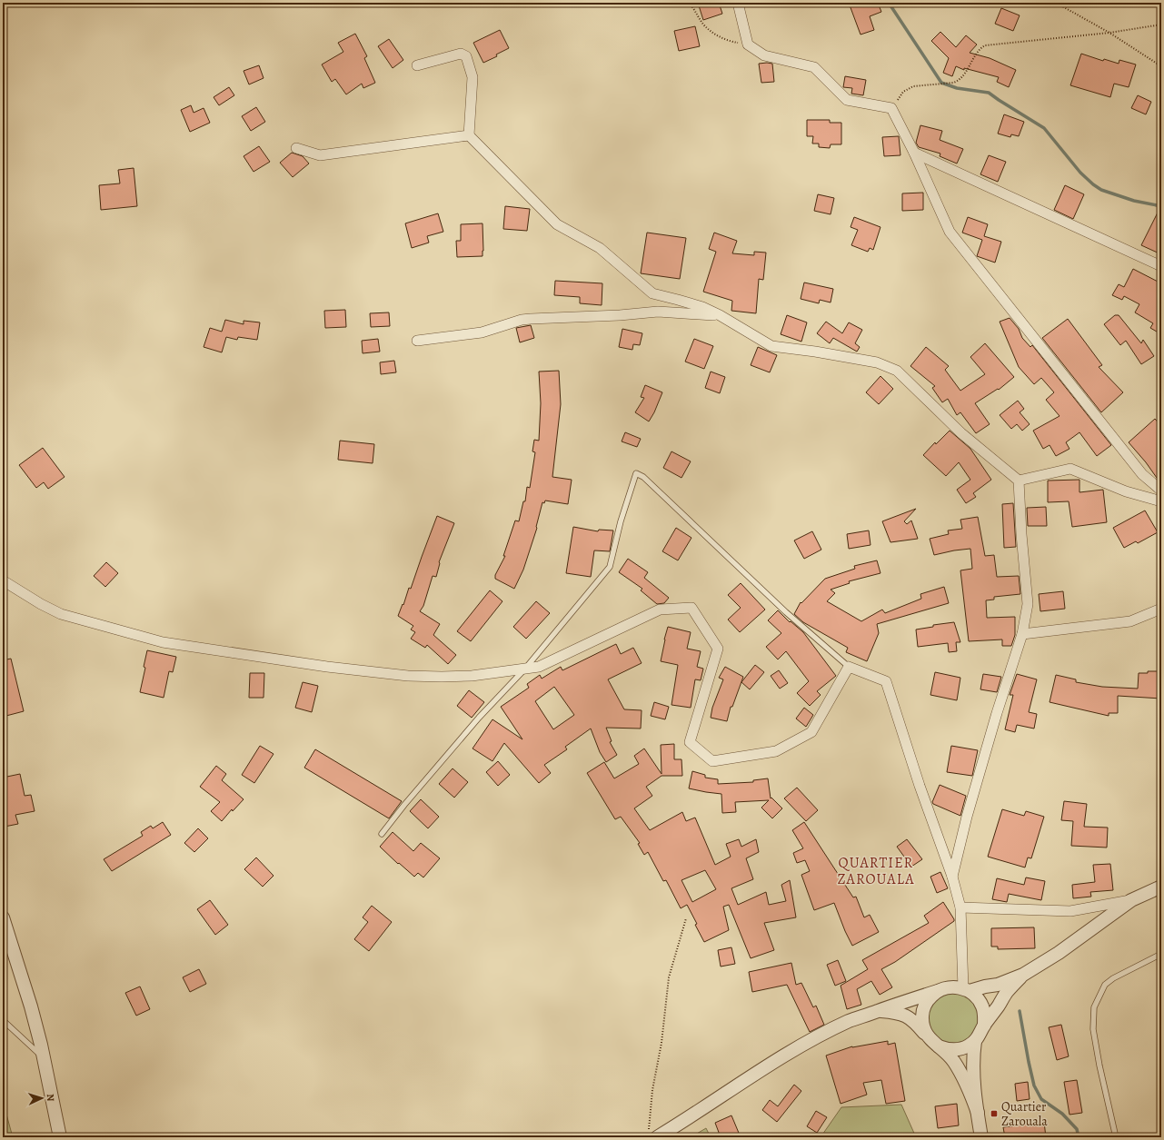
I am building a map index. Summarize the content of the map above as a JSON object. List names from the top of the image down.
{
  "districts": ["QUARTIER ZAROUALA"],
  "places": {
    "transit": ["Quartier Zarouala"]
  },
  "north": "right"
}
